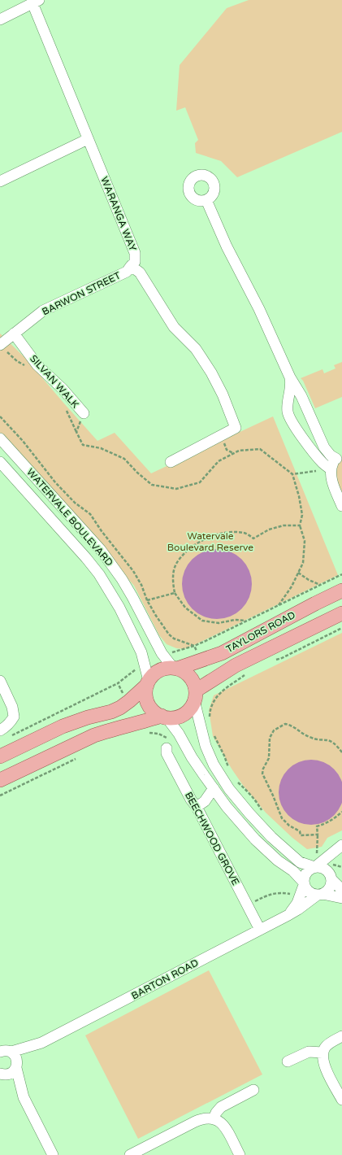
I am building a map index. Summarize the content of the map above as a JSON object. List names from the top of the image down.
{
  "streets": {
    "main road": ["TAYLORS ROAD"],
    "street": [
      "WARANGA WAY",
      "BARWON STREET",
      "SILVAN WALK",
      "WATERVALE BOULEVARD",
      "BEECHWOOD GROVE",
      "BARTON ROAD"
    ]
  },
  "crossings": [
    ["WARANGA WAY", "BARWON STREET"],
    ["BARWON STREET", "SILVAN WALK"],
    ["WATERVALE BOULEVARD", "TAYLORS ROAD"],
    ["BEECHWOOD GROVE", "BARTON ROAD"]
  ],
  "parks": ["Watervale Boulevard Reserve"]
}
